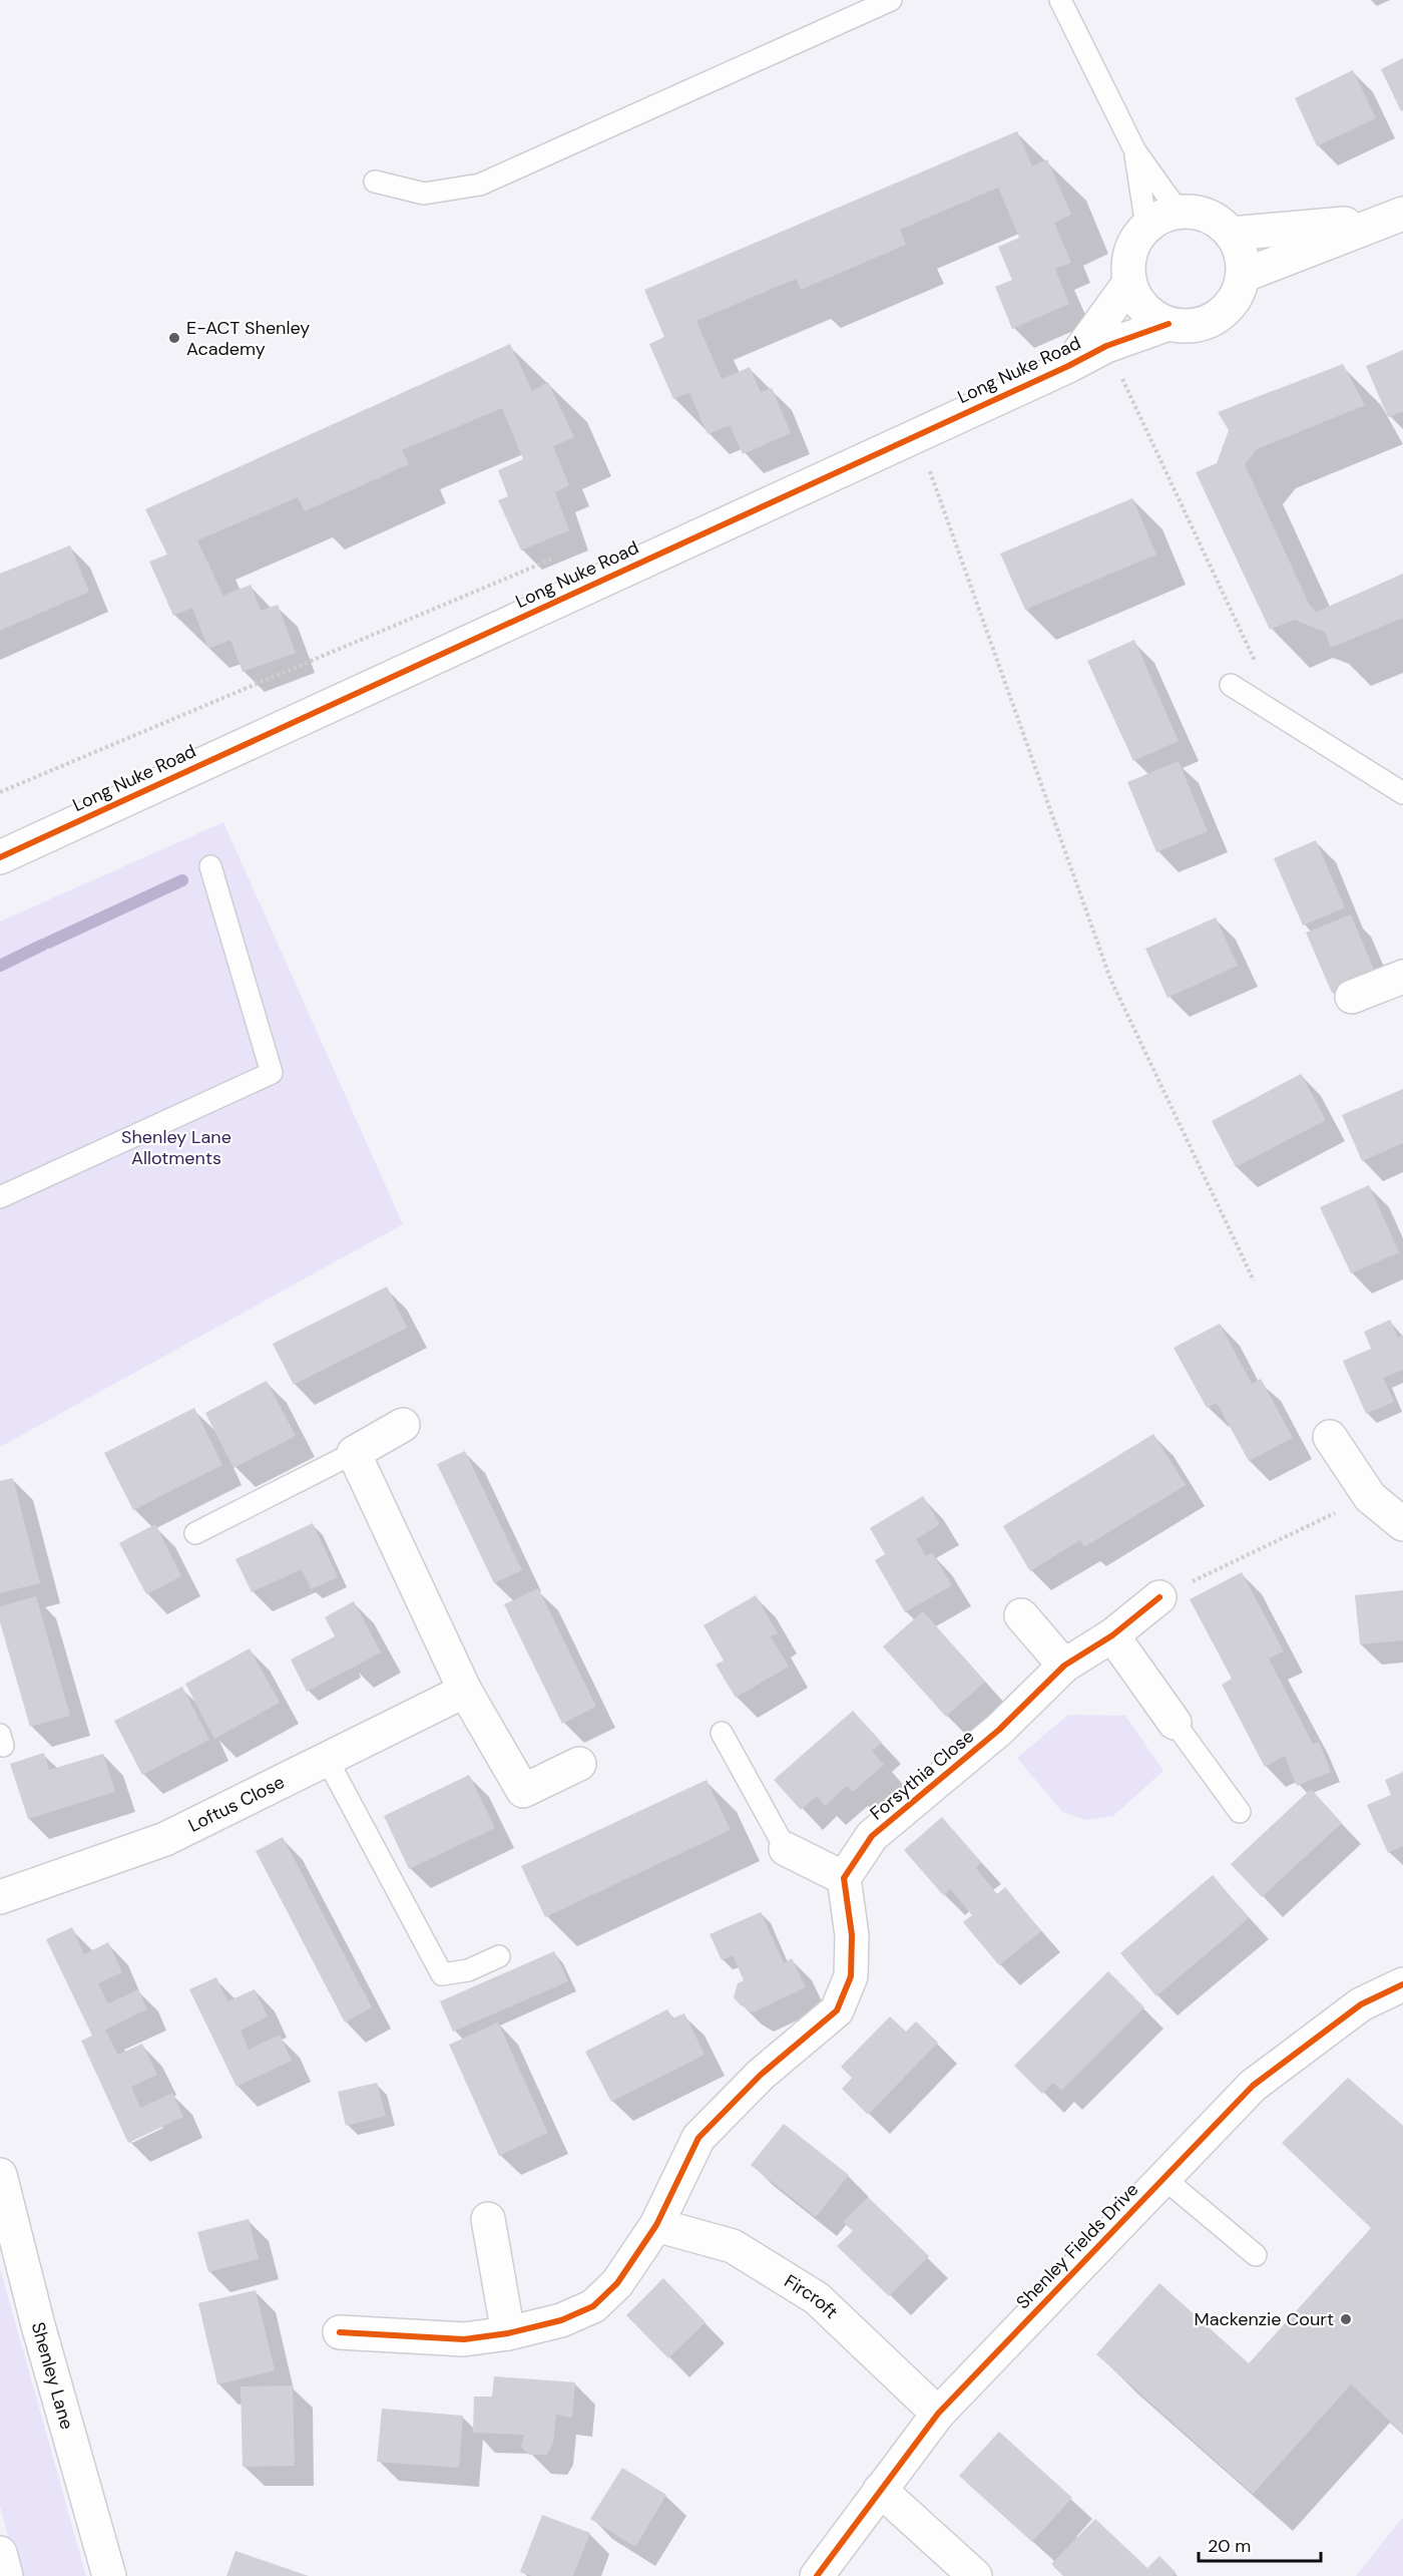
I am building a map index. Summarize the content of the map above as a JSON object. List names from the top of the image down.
{
  "streets": {
    "street": [
      "Long Nuke Road",
      "Forsythia Close",
      "Loftus Close",
      "Shenley Fields Drive",
      "Fircroft",
      "Shenley Lane"
    ]
  },
  "crossings": [
    ["Shenley Fields Drive", "Fircroft"]
  ],
  "parks": ["Shenley Lane Allotments"],
  "places": ["E-ACT Shenley Academy", "Mackenzie Court"],
  "scale_bar": "20 m"
}
